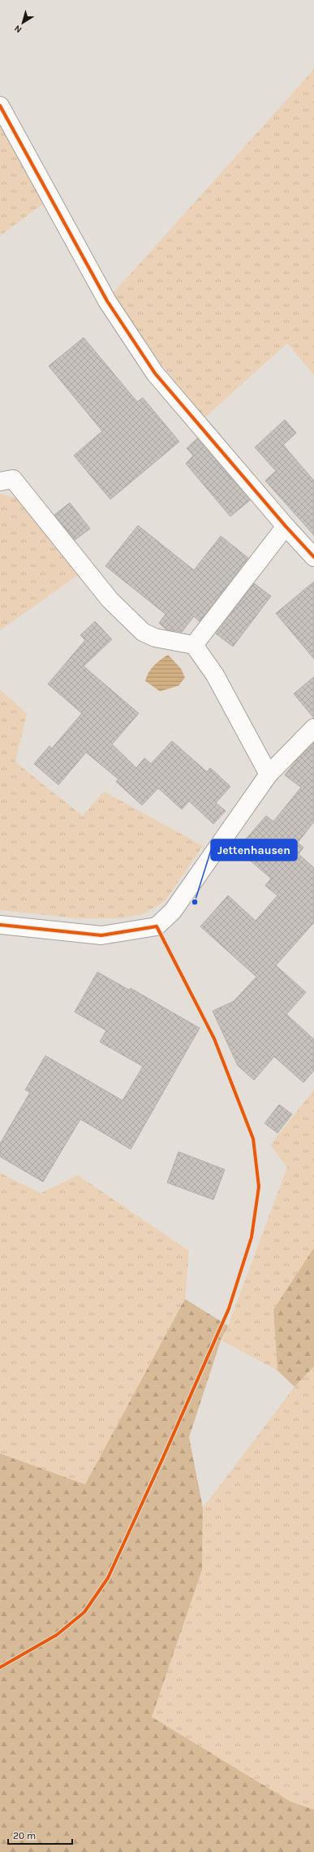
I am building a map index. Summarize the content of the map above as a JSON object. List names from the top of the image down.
{
  "places": ["Jettenhausen"],
  "scale_bar": "20 m",
  "north": "bottom left"
}
